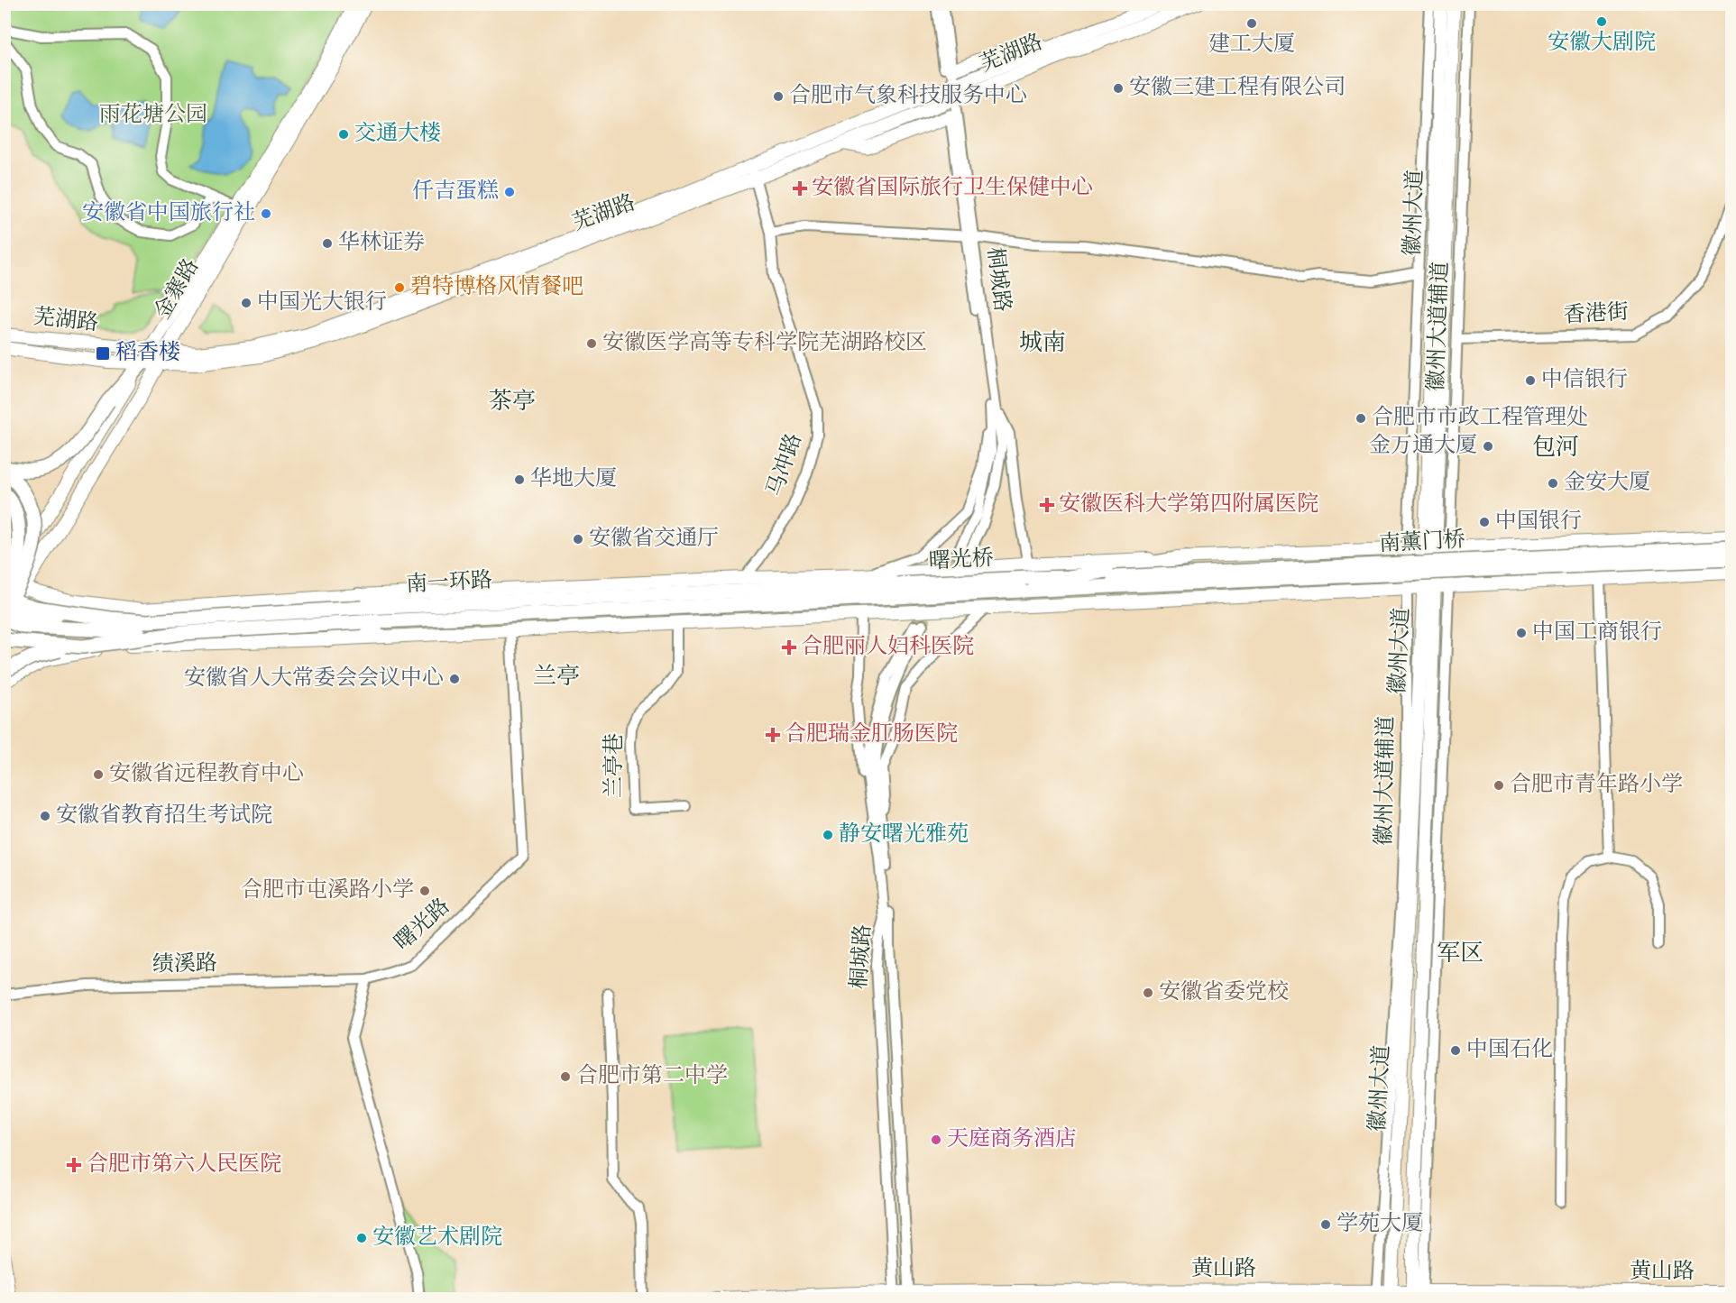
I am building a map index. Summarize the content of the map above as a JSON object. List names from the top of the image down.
{
  "streets": {
    "highway": ["南薰门桥", "曙光桥", "南一环路"],
    "main road": [
      "芜湖路",
      "徽州大道",
      "金寨路",
      "黄山路"
    ],
    "street": [
      "桐城路",
      "香港街",
      "徽州大道辅道",
      "马冲路",
      "兰亭巷",
      "曙光路",
      "绩溪路"
    ]
  },
  "crossings": [
    ["芜湖路", "桐城路"],
    ["芜湖路", "金寨路"],
    ["芜湖路", "马冲路"],
    ["徽州大道", "徽州大道辅道"],
    ["徽州大道", "黄山路"],
    ["桐城路", "黄山路"],
    ["香港街", "徽州大道辅道"],
    ["徽州大道辅道", "黄山路"],
    ["曙光桥", "南一环路"],
    ["曙光路", "绩溪路"]
  ],
  "districts": [
    "城南",
    "茶亭",
    "包河",
    "兰亭",
    "军区"
  ],
  "parks": ["雨花塘公园"],
  "places": {
    "other": [
      "安徽大剧院",
      "建工大厦",
      "安徽三建工程有限公司",
      "合肥市气象科技服务中心",
      "交通大楼",
      "仟吉蛋糕",
      "安徽省中国旅行社",
      "华林证券",
      "碧特博格风情餐吧",
      "中国光大银行",
      "安徽医学高等专科学院芜湖路校区",
      "中信银行",
      "合肥市市政工程管理处",
      "金万通大厦",
      "华地大厦",
      "金安大厦",
      "中国银行",
      "安徽省交通厅",
      "中国工商银行",
      "安徽省人大常委会会议中心",
      "安徽省远程教育中心",
      "合肥市青年路小学",
      "安徽省教育招生考试院",
      "静安曙光雅苑",
      "合肥市屯溪路小学",
      "安徽省委党校",
      "中国石化",
      "合肥市第二中学",
      "天庭商务酒店",
      "学苑大厦",
      "安徽艺术剧院"
    ],
    "health": [
      "安徽省国际旅行卫生保健中心",
      "安徽医科大学第四附属医院",
      "合肥丽人妇科医院",
      "合肥瑞金肛肠医院",
      "合肥市第六人民医院"
    ],
    "transit": ["稻香楼"]
  }
}
